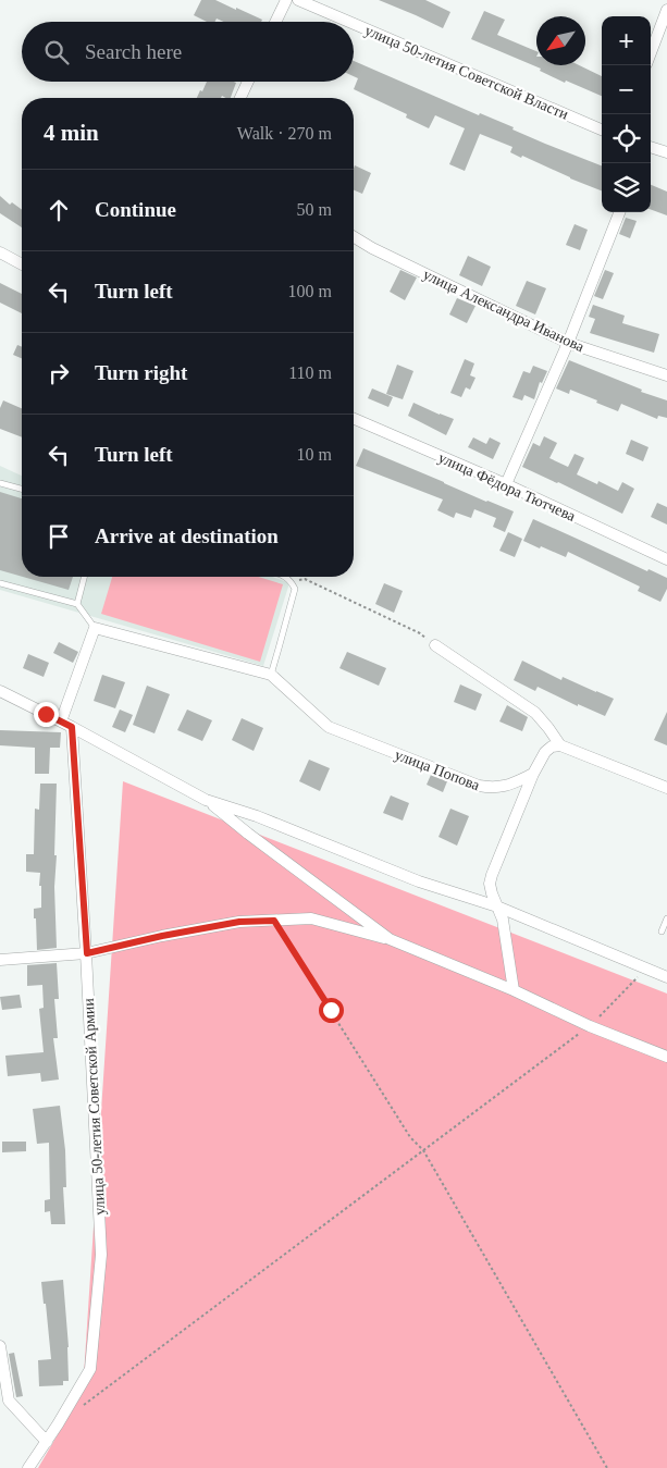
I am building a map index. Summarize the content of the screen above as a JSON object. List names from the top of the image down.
{
  "streets": {
    "street": [
      "улица 50-летия Советской Власти",
      "улица Александра Иванова",
      "улица Фёдора Тютчева",
      "улица Попова",
      "улица 50-летия Советской Армии"
    ]
  },
  "north": "bottom left",
  "page": {
    "map_buttons": ["+", "−"],
    "search": "Search here",
    "heading": ["4 min", "Walk · 270 m"],
    "list": [
      ["Continue", "50 m"],
      ["Turn left", "100 m"],
      ["Turn right", "110 m"],
      ["Turn left", "10 m"],
      "Arrive at destination"
    ]
  }
}
